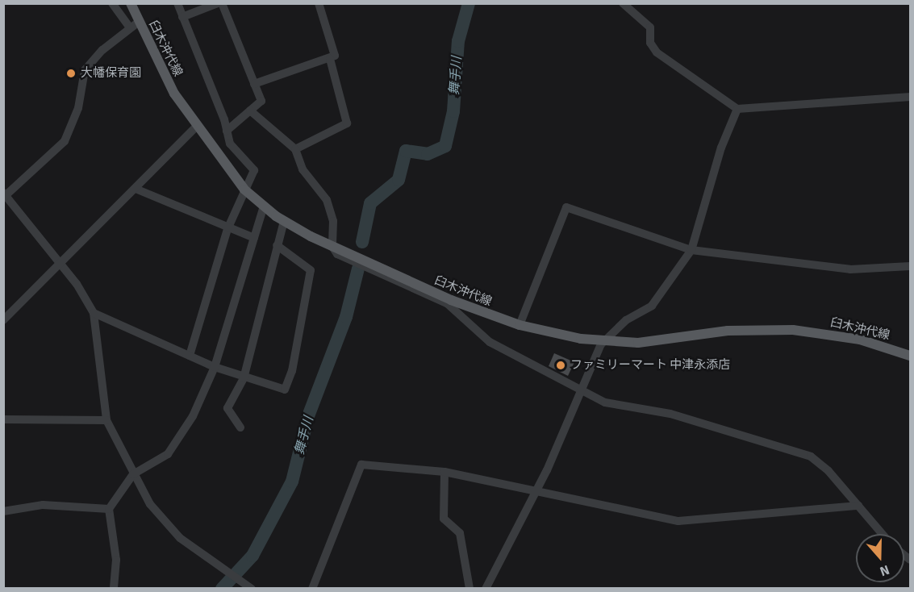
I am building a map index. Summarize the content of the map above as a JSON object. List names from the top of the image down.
{
  "streets": {
    "main road": ["臼木沖代線"]
  },
  "water": ["舞手川"],
  "places": ["大幡保育園", "ファミリーマート 中津永添店"],
  "north": "bottom"
}
